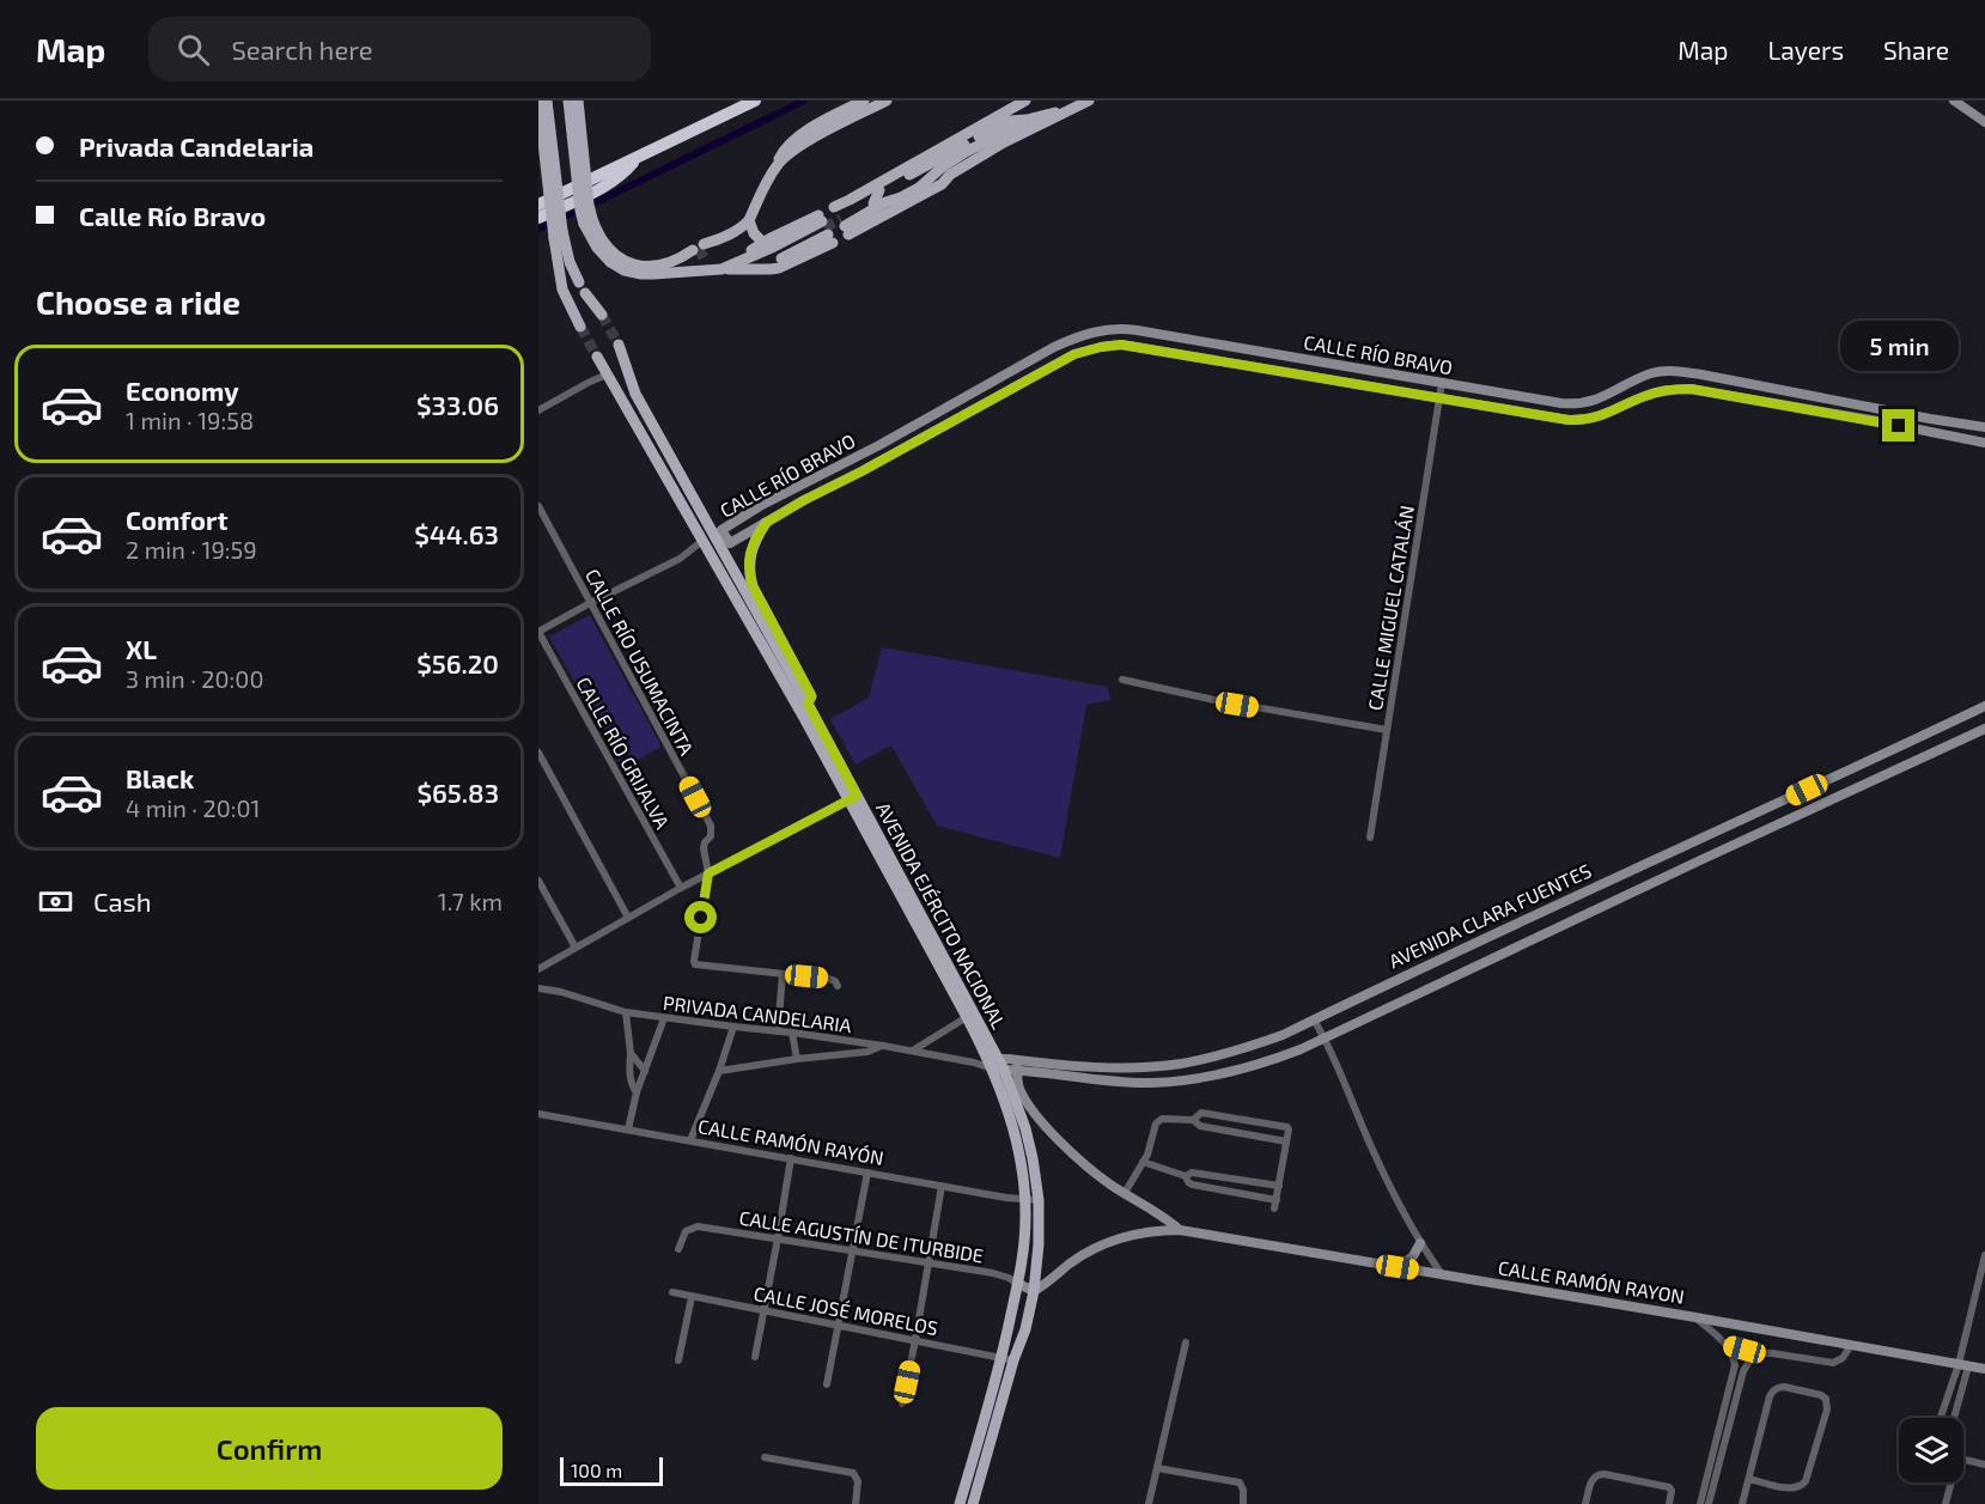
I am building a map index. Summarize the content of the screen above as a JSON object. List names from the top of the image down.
{
  "streets": {
    "main road": ["AVENIDA EJÉRCITO NACIONAL"],
    "street": [
      "CALLE RÍO BRAVO",
      "CALLE MIGUEL CATALÁN",
      "CALLE RÍO USUMACINTA",
      "CALLE RÍO GRIJALVA",
      "AVENIDA CLARA FUENTES",
      "PRIVADA CANDELARIA",
      "CALLE RAMÓN RAYÓN",
      "CALLE AGUSTÍN DE ITURBIDE",
      "CALLE RAMÓN RAYON",
      "CALLE JOSÉ MORELOS"
    ]
  },
  "crossings": [
    ["CALLE RÍO BRAVO", "CALLE MIGUEL CATALÁN"],
    ["CALLE RÍO USUMACINTA", "PRIVADA CANDELARIA"],
    ["AVENIDA EJÉRCITO NACIONAL", "AVENIDA CLARA FUENTES"],
    ["AVENIDA EJÉRCITO NACIONAL", "PRIVADA CANDELARIA"],
    ["AVENIDA EJÉRCITO NACIONAL", "CALLE RAMÓN RAYÓN"],
    ["AVENIDA EJÉRCITO NACIONAL", "CALLE AGUSTÍN DE ITURBIDE"],
    ["AVENIDA EJÉRCITO NACIONAL", "CALLE RAMÓN RAYON"],
    ["AVENIDA EJÉRCITO NACIONAL", "CALLE JOSÉ MORELOS"],
    ["AVENIDA CLARA FUENTES", "PRIVADA CANDELARIA"]
  ],
  "scale_bar": "100 m",
  "page": {
    "header": "Map",
    "search": "Search here",
    "nav": ["Map", "Layers", "Share"],
    "banner": ["Privada Candelaria", "Calle Río Bravo"],
    "heading": "Choose a ride",
    "bubble": "5 min",
    "list": [
      {
        "name": "Economy",
        "note": "1 min · 19:58",
        "value": "$33.06"
      },
      {
        "name": "Comfort",
        "note": "2 min · 19:59",
        "value": "$44.63"
      },
      {
        "name": "XL",
        "note": "3 min · 20:00",
        "value": "$56.20"
      },
      {
        "name": "Black",
        "note": "4 min · 20:01",
        "value": "$65.83"
      }
    ],
    "pay": ["Cash", "1.7 km"],
    "buttons": "Confirm",
    "scale": "100 m"
  }
}
